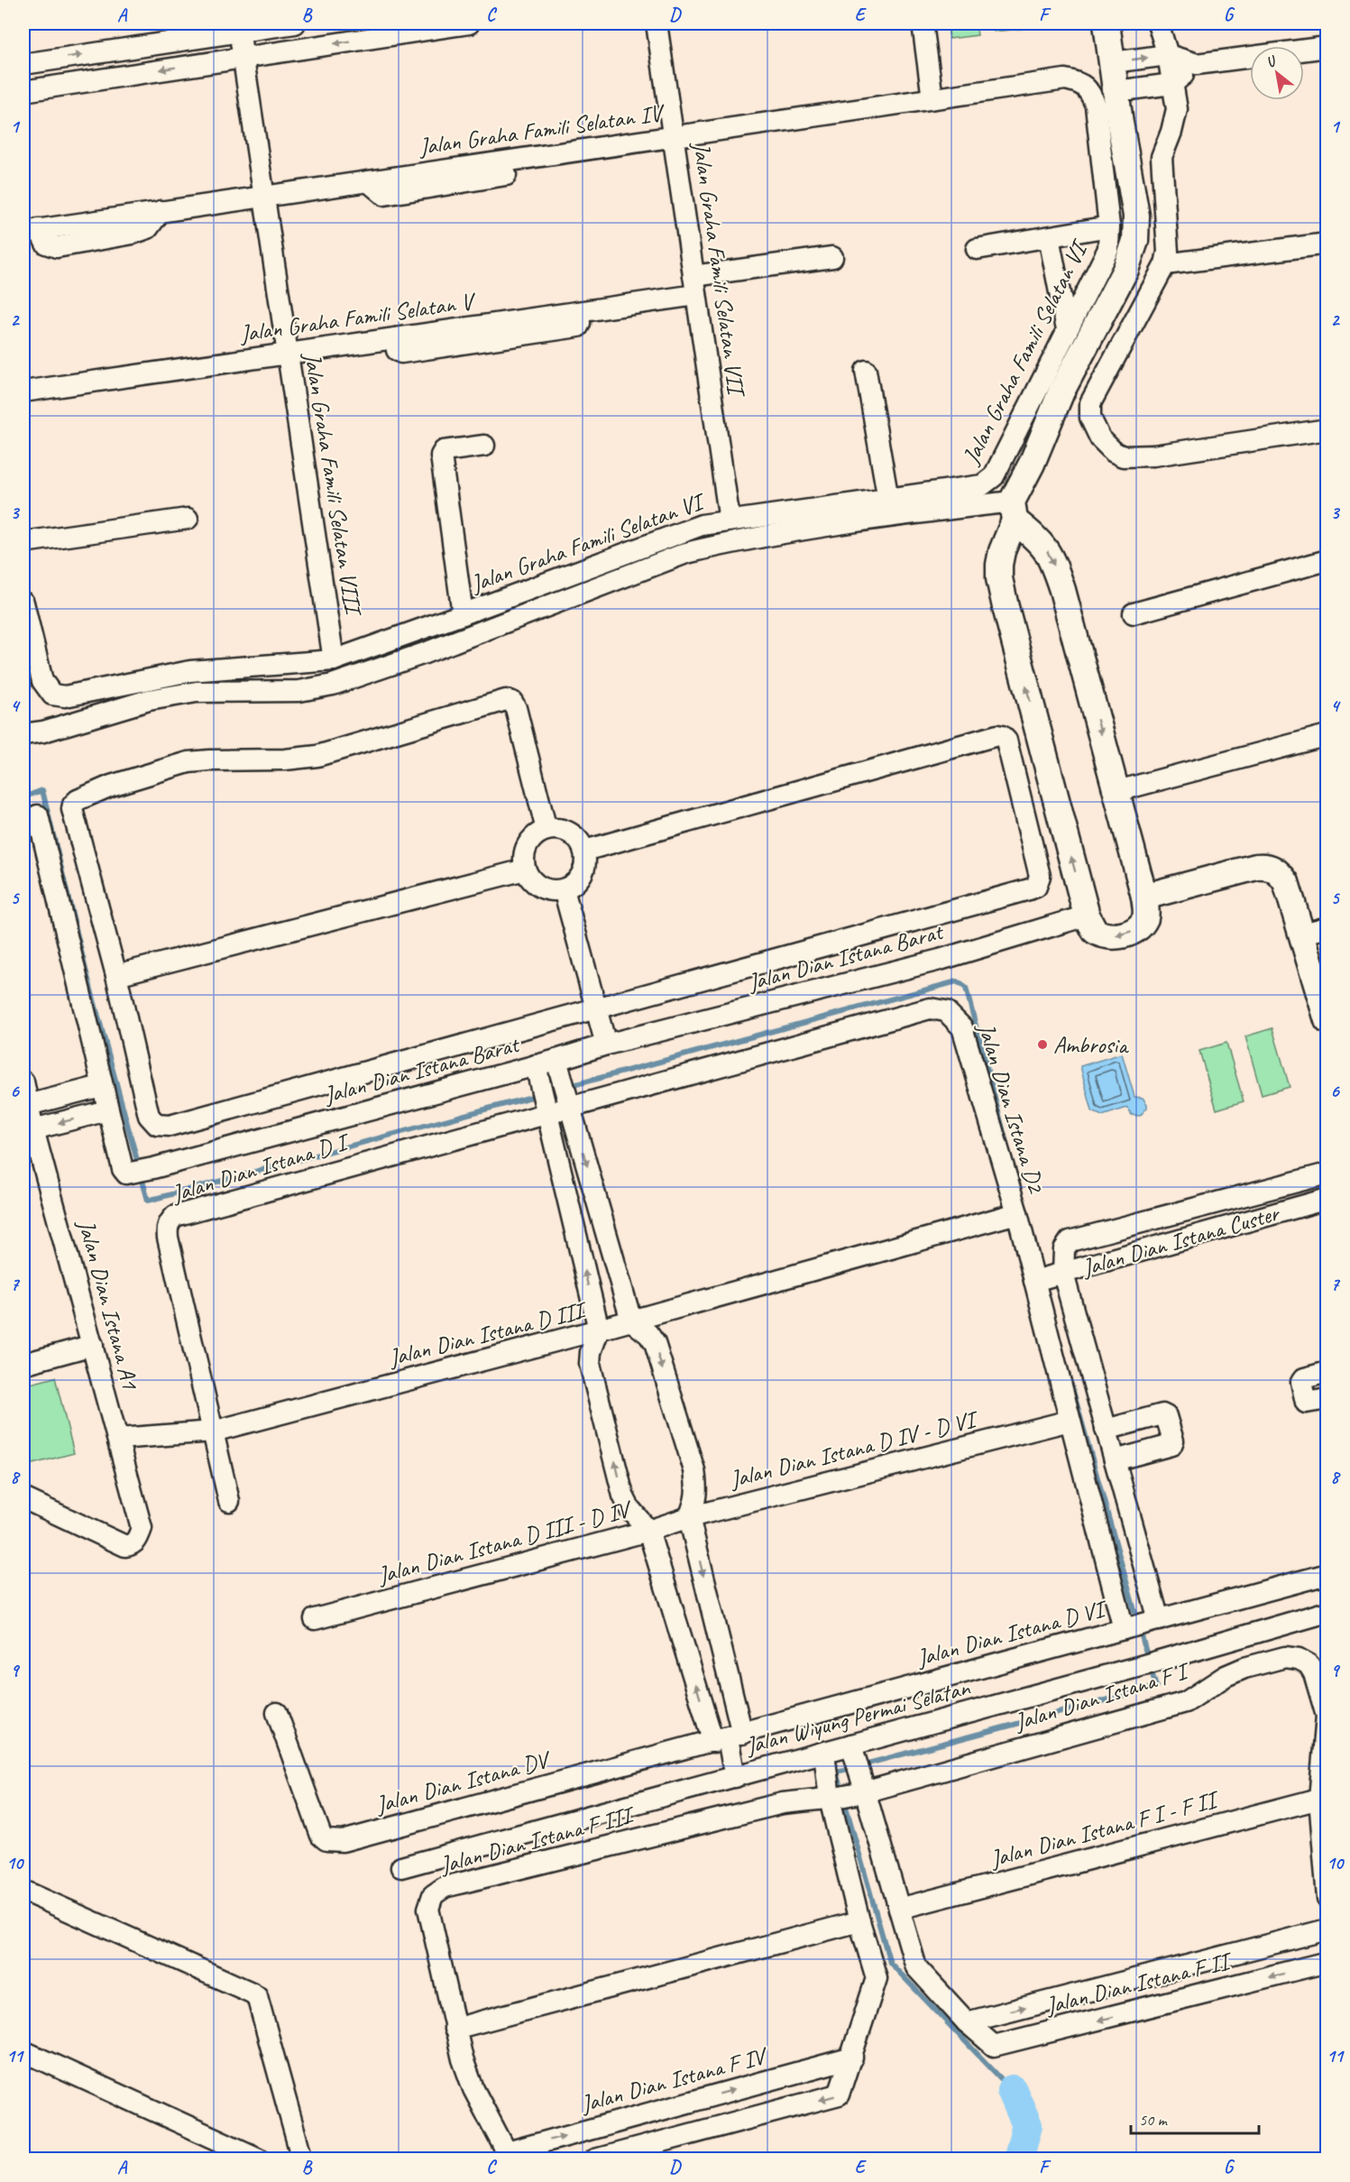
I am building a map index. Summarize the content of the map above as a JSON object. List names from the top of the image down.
{
  "streets": {
    "street": [
      "Jalan Graha Famili Selatan IV",
      "Jalan Graha Famili Selatan VII",
      "Jalan Graha Famili Selatan V",
      "Jalan Graha Famili Selatan VI",
      "Jalan Graha Famili Selatan VIII",
      "Jalan Dian Istana Barat",
      "Jalan Dian Istana D2",
      "Jalan Dian Istana D I",
      "Jalan Dian Istana Custer",
      "Jalan Dian Istana A1",
      "Jalan Dian Istana D III",
      "Jalan Dian Istana D IV - D VI",
      "Jalan Dian Istana D III - D IV",
      "Jalan Dian Istana D VI",
      "Jalan Dian Istana F I",
      "Jalan Wiyung Permai Selatan",
      "Jalan Dian Istana DV",
      "Jalan Dian Istana F I - F II",
      "Jalan Dian Istana F III",
      "Jalan Dian Istana F II",
      "Jalan Dian Istana F IV"
    ]
  },
  "crossings": [
    ["Jalan Graha Famili Selatan IV", "Jalan Graha Famili Selatan VII"],
    ["Jalan Graha Famili Selatan IV", "Jalan Graha Famili Selatan VI"],
    ["Jalan Graha Famili Selatan IV", "Jalan Graha Famili Selatan VIII"],
    ["Jalan Graha Famili Selatan VII", "Jalan Graha Famili Selatan V"],
    ["Jalan Graha Famili Selatan VII", "Jalan Graha Famili Selatan VI"],
    ["Jalan Graha Famili Selatan V", "Jalan Graha Famili Selatan VIII"],
    ["Jalan Graha Famili Selatan VI", "Jalan Graha Famili Selatan VIII"],
    ["Jalan Dian Istana D2", "Jalan Dian Istana D I"],
    ["Jalan Dian Istana D2", "Jalan Dian Istana D III"],
    ["Jalan Dian Istana D2", "Jalan Dian Istana D VI"],
    ["Jalan Dian Istana D I", "Jalan Dian Istana D III"],
    ["Jalan Dian Istana Custer", "Jalan Dian Istana D VI"],
    ["Jalan Dian Istana A1", "Jalan Dian Istana D III"],
    ["Jalan Dian Istana D III", "Jalan Dian Istana D IV - D VI"],
    ["Jalan Dian Istana D III", "Jalan Dian Istana D III - D IV"],
    ["Jalan Dian Istana D IV - D VI", "Jalan Dian Istana D III - D IV"],
    ["Jalan Dian Istana D IV - D VI", "Jalan Dian Istana D VI"],
    ["Jalan Dian Istana D III - D IV", "Jalan Dian Istana D VI"],
    ["Jalan Dian Istana D III - D IV", "Jalan Dian Istana DV"],
    ["Jalan Dian Istana D VI", "Jalan Dian Istana DV"],
    ["Jalan Dian Istana F I", "Jalan Dian Istana F I - F II"],
    ["Jalan Dian Istana F I", "Jalan Dian Istana F III"],
    ["Jalan Dian Istana F I", "Jalan Dian Istana F II"],
    ["Jalan Wiyung Permai Selatan", "Jalan Dian Istana F II"],
    ["Jalan Dian Istana F I - F II", "Jalan Dian Istana F II"],
    ["Jalan Dian Istana F III", "Jalan Dian Istana F IV"]
  ],
  "places": ["Ambrosia"],
  "scale_bar": "50 m",
  "north": "top left",
  "grid": {
    "columns": [
      "A",
      "B",
      "C",
      "D",
      "E",
      "F",
      "G"
    ],
    "rows": [
      "1",
      "2",
      "3",
      "4",
      "5",
      "6",
      "7",
      "8",
      "9",
      "10",
      "11"
    ]
  }
}
